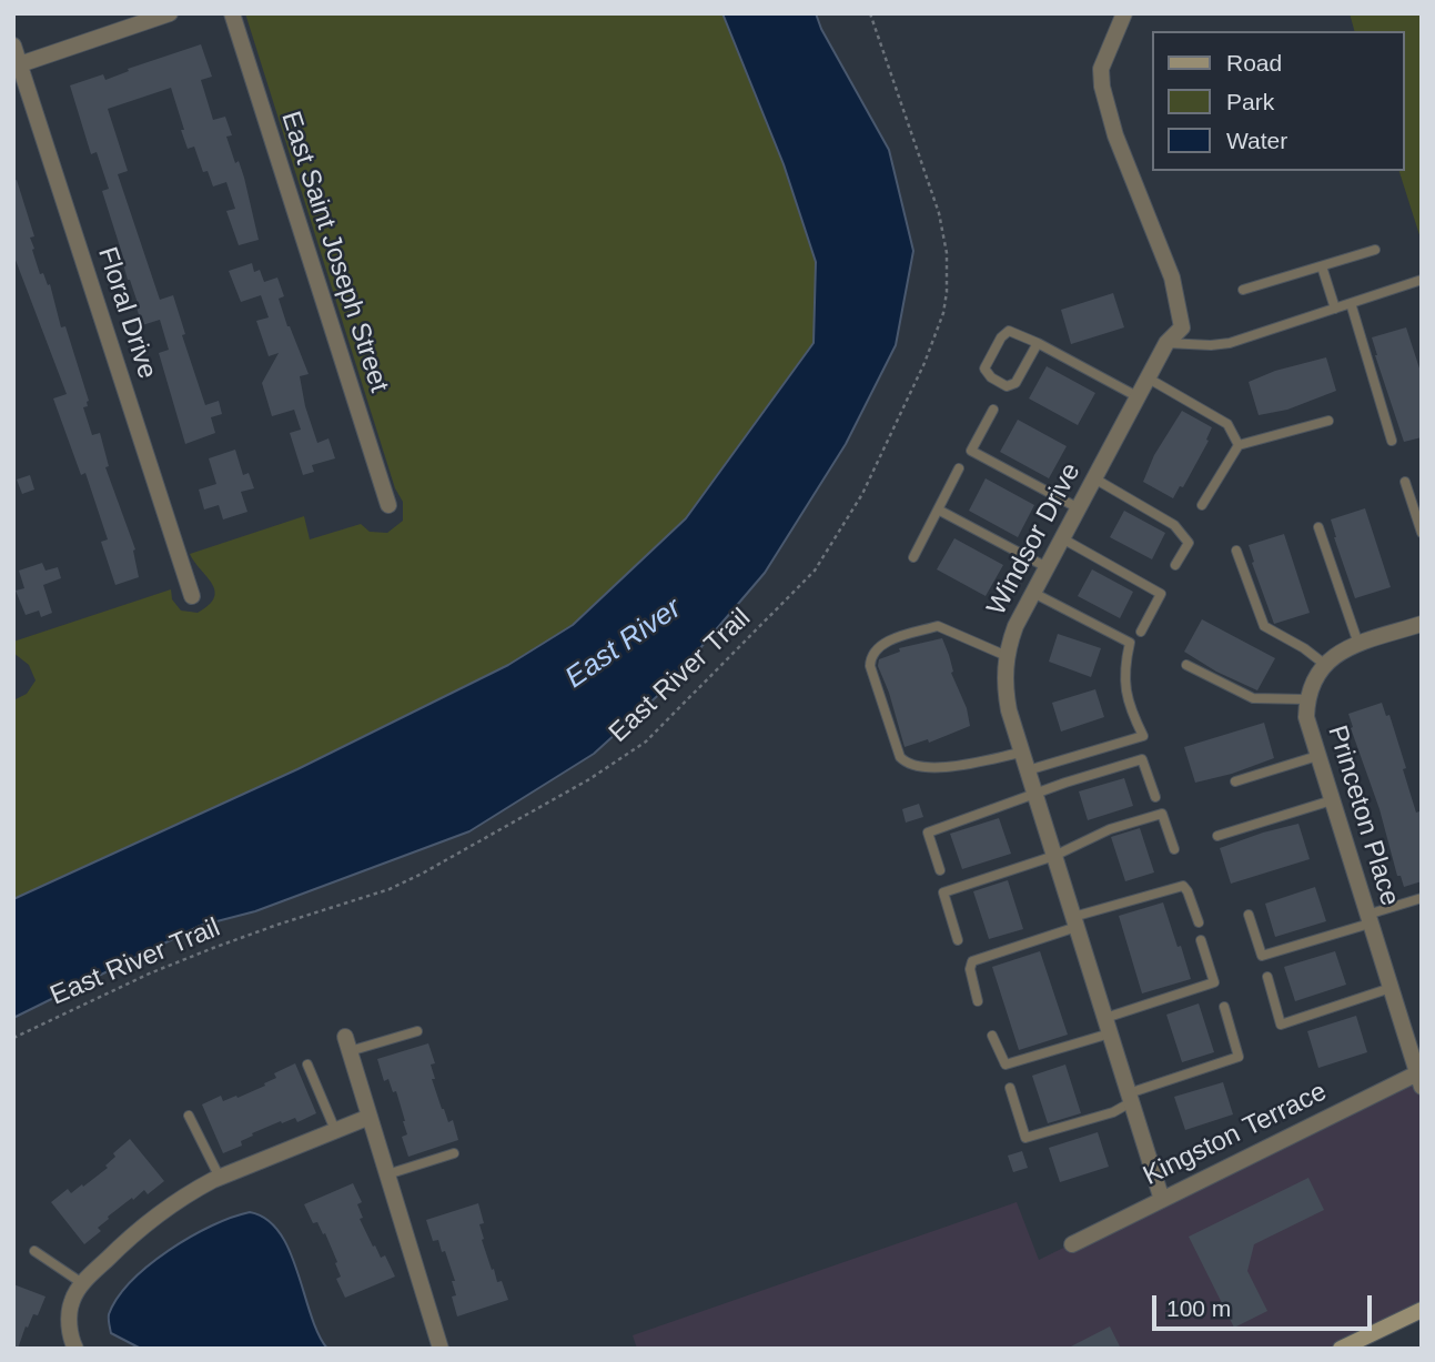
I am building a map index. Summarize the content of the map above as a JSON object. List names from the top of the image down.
{
  "streets": {
    "street": [
      "East Saint Joseph Street",
      "Floral Drive",
      "Windsor Drive",
      "Princeton Place",
      "Kingston Terrace"
    ],
    "path": ["East River Trail"]
  },
  "crossings": [
    ["Windsor Drive", "Kingston Terrace"],
    ["Princeton Place", "Kingston Terrace"]
  ],
  "water": ["East River"],
  "legend": ["Road", "Park", "Water"],
  "scale_bar": "100 m"
}
